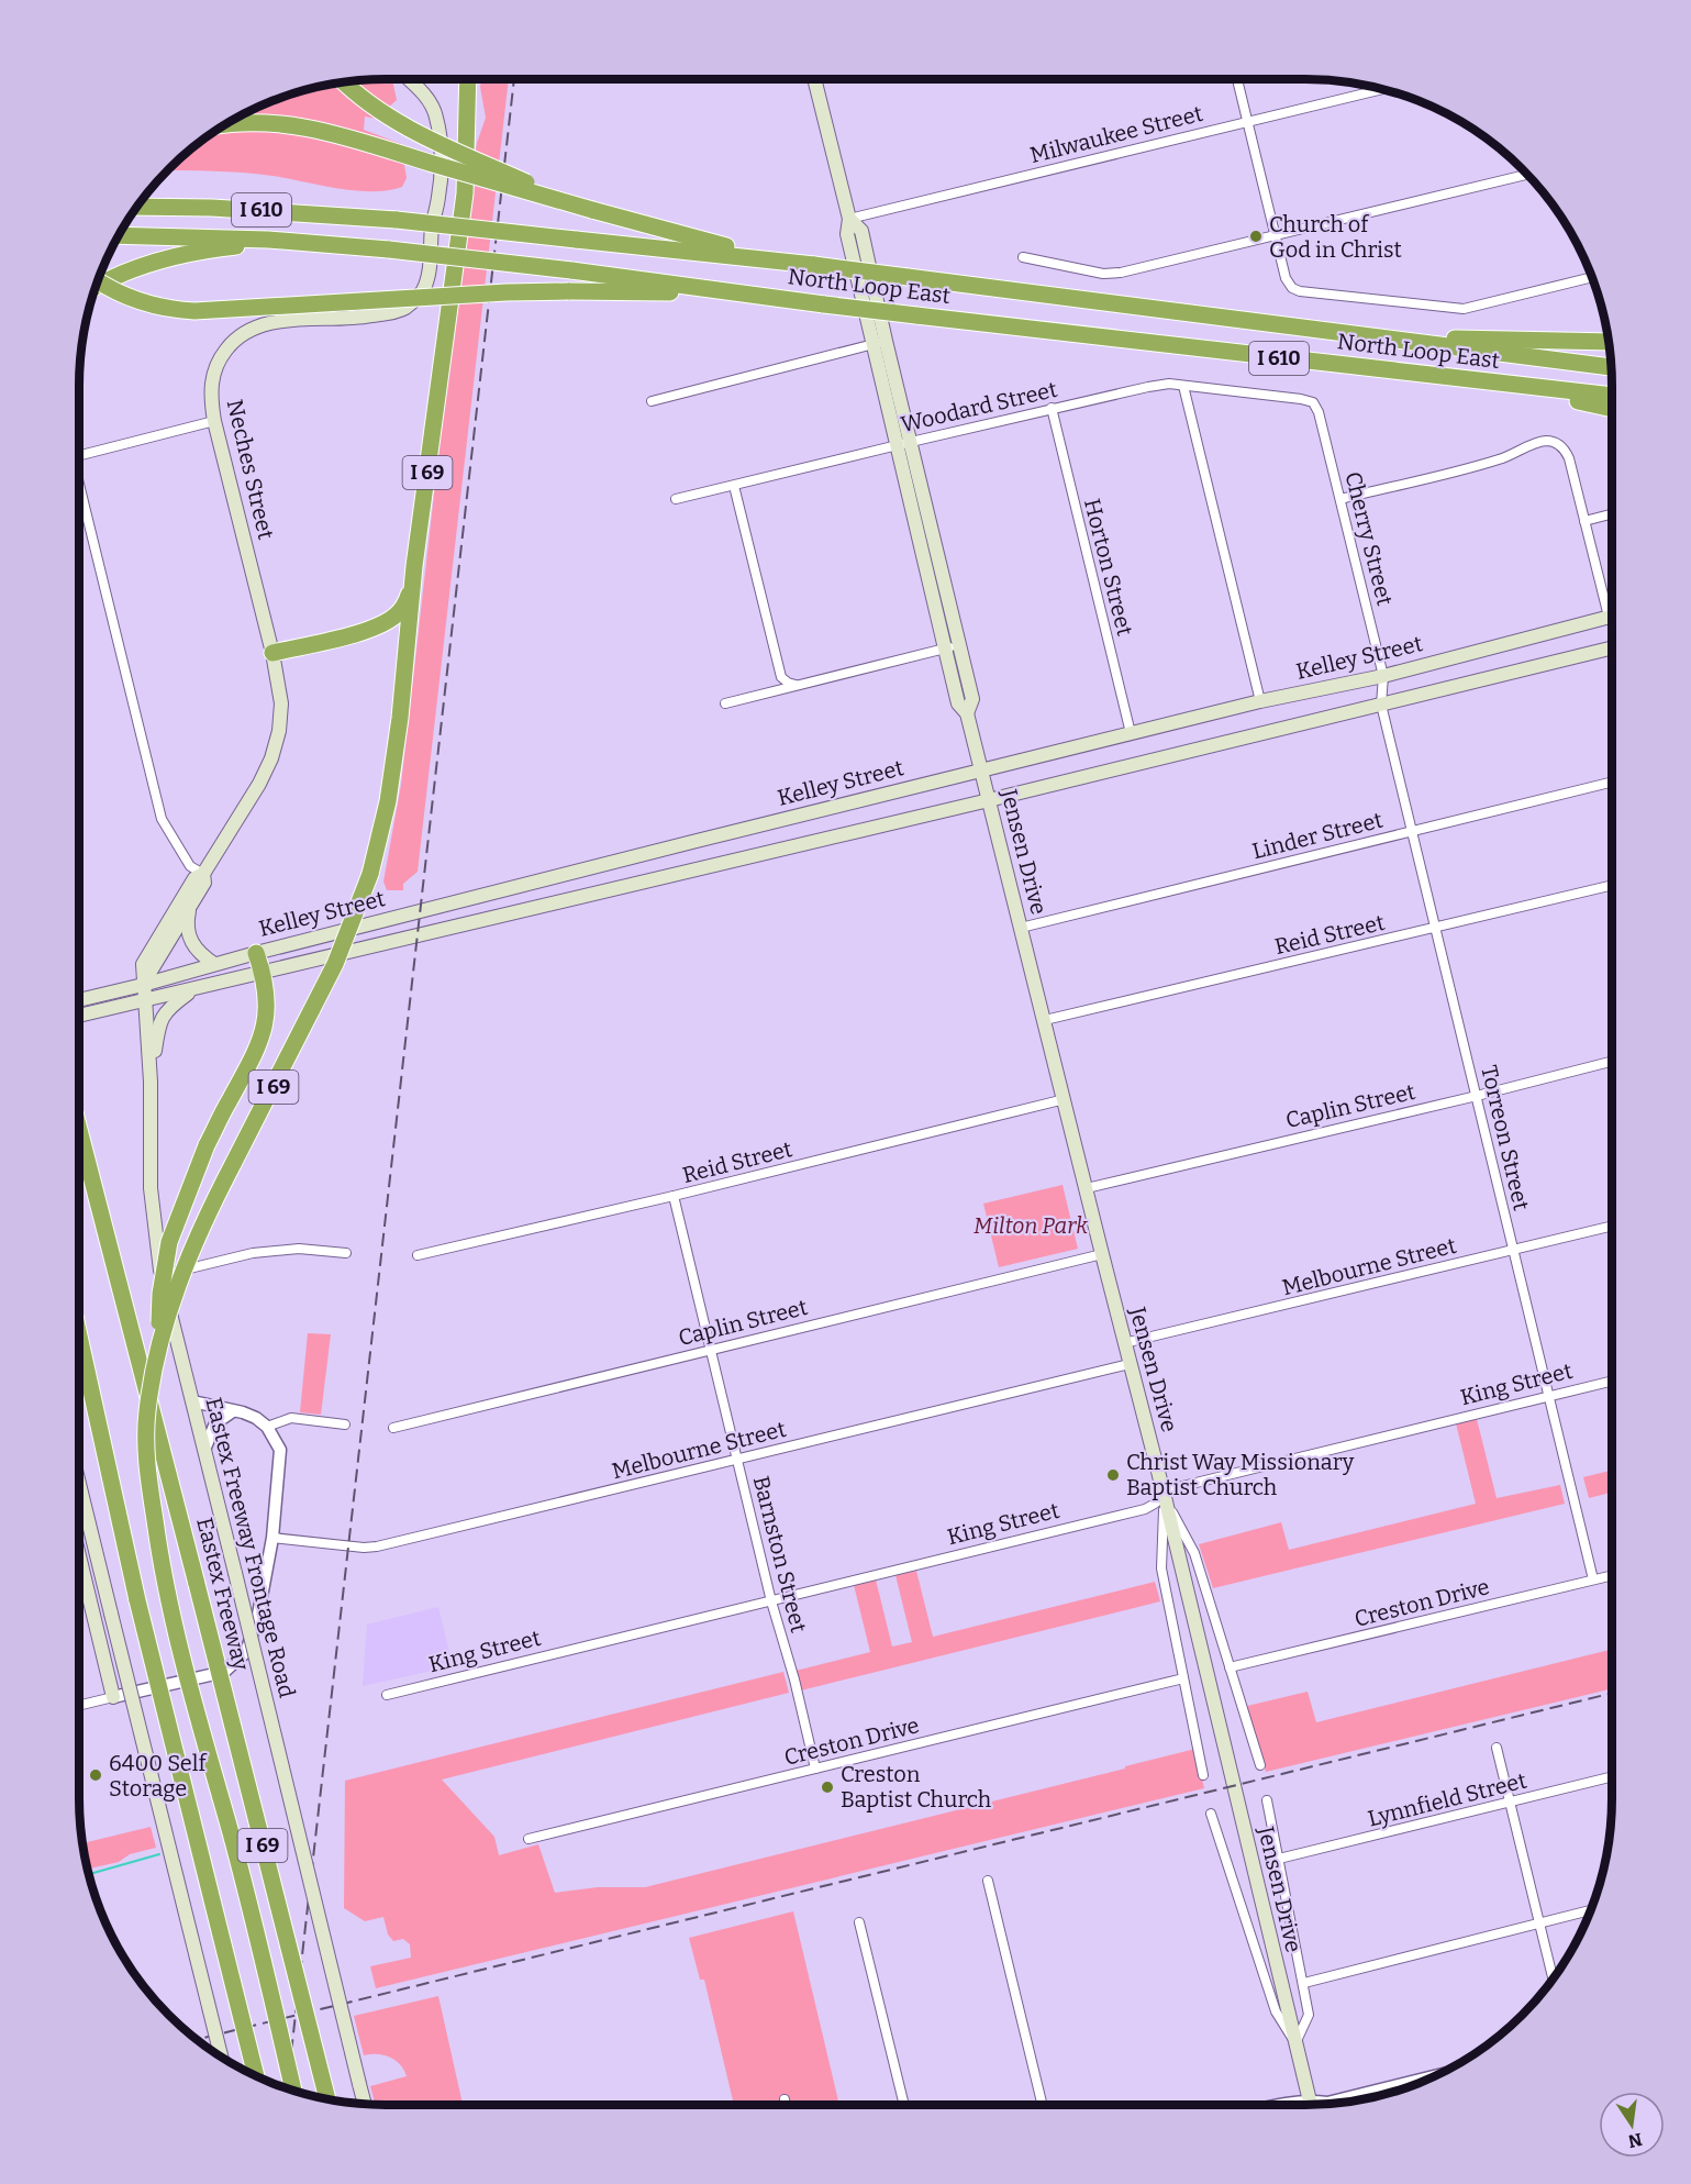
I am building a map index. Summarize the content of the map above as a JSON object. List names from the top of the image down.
{
  "streets": {
    "highway": [
      "I 610",
      "North Loop East",
      "I 69",
      "Eastex Freeway"
    ],
    "main road": [
      "Neches Street",
      "Kelley Street",
      "Jensen Drive",
      "Eastex Freeway Frontage Road"
    ],
    "street": [
      "Milwaukee Street",
      "Woodard Street",
      "Cherry Street",
      "Horton Street",
      "Linder Street",
      "Reid Street",
      "Caplin Street",
      "Torreon Street",
      "Melbourne Street",
      "King Street",
      "Barnston Street",
      "Creston Drive",
      "Lynnfield Street"
    ]
  },
  "crossings": [
    ["Milwaukee Street", "Jensen Drive"],
    ["Woodard Street", "Cherry Street"],
    ["Woodard Street", "Horton Street"],
    ["Woodard Street", "Jensen Drive"],
    ["Neches Street", "Kelley Street"],
    ["Neches Street", "Eastex Freeway Frontage Road"],
    ["Cherry Street", "Kelley Street"],
    ["Cherry Street", "Torreon Street"],
    ["Horton Street", "Kelley Street"],
    ["Kelley Street", "Jensen Drive"],
    ["Kelley Street", "Torreon Street"],
    ["Kelley Street", "Eastex Freeway Frontage Road"],
    ["Linder Street", "Jensen Drive"],
    ["Linder Street", "Torreon Street"],
    ["Jensen Drive", "Reid Street"],
    ["Jensen Drive", "Caplin Street"],
    ["Jensen Drive", "Melbourne Street"],
    ["Jensen Drive", "King Street"],
    ["Reid Street", "Torreon Street"],
    ["Reid Street", "Barnston Street"],
    ["Caplin Street", "Torreon Street"],
    ["Caplin Street", "Barnston Street"],
    ["Torreon Street", "Melbourne Street"],
    ["Torreon Street", "King Street"],
    ["Torreon Street", "Creston Drive"],
    ["Melbourne Street", "Barnston Street"],
    ["King Street", "Barnston Street"],
    ["Barnston Street", "Creston Drive"]
  ],
  "parks": ["Milton Park"],
  "places": [
    "Church of God in Christ",
    "Christ Way Missionary Baptist Church",
    "6400 Self Storage",
    "Creston Baptist Church"
  ],
  "north": "bottom"
}
